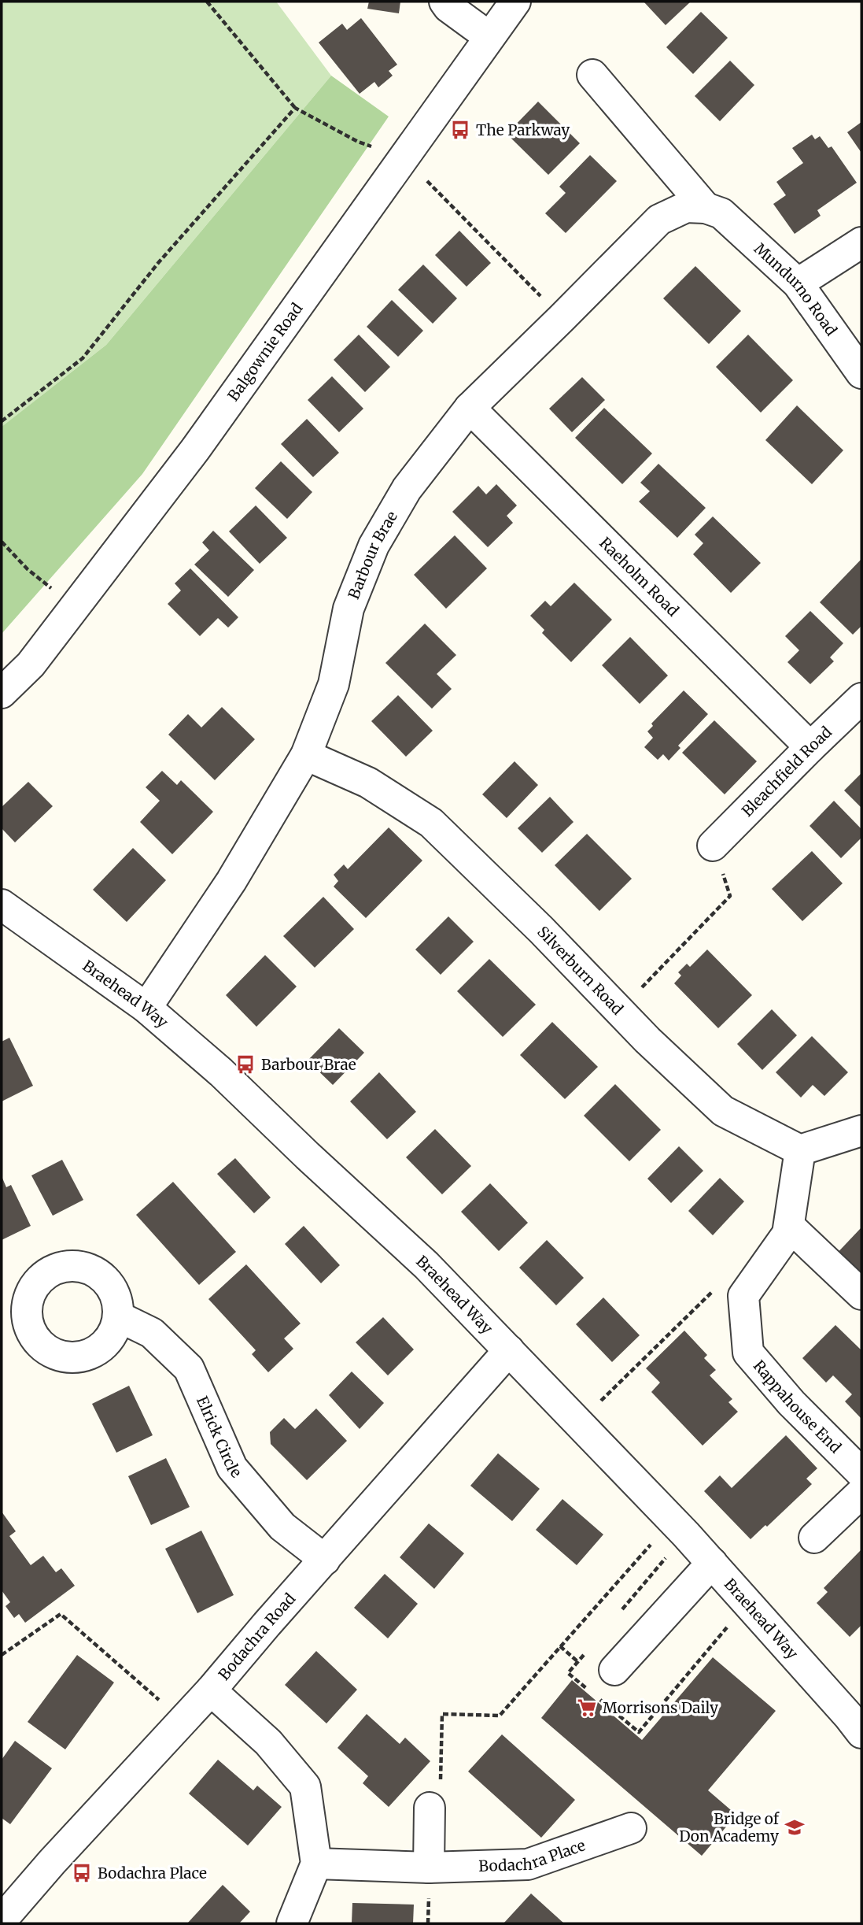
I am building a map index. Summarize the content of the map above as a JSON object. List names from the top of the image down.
{
  "streets": {
    "street": [
      "Mundurno Road",
      "Balgownie Road",
      "Barbour Brae",
      "Raeholm Road",
      "Bleachfield Road",
      "Silverburn Road",
      "Braehead Way",
      "Rappahouse End",
      "Elrick Circle",
      "Bodachra Road",
      "Bodachra Place"
    ]
  },
  "crossings": [
    ["Mundurno Road", "Barbour Brae"],
    ["Barbour Brae", "Raeholm Road"],
    ["Barbour Brae", "Silverburn Road"],
    ["Barbour Brae", "Braehead Way"],
    ["Raeholm Road", "Bleachfield Road"],
    ["Braehead Way", "Bodachra Road"],
    ["Elrick Circle", "Bodachra Road"]
  ],
  "places": {
    "bus stop": ["The Parkway", "Barbour Brae", "Bodachra Place"],
    "supermarket": ["Morrisons Daily"],
    "school or university": ["Bridge of Don Academy"]
  }
}
